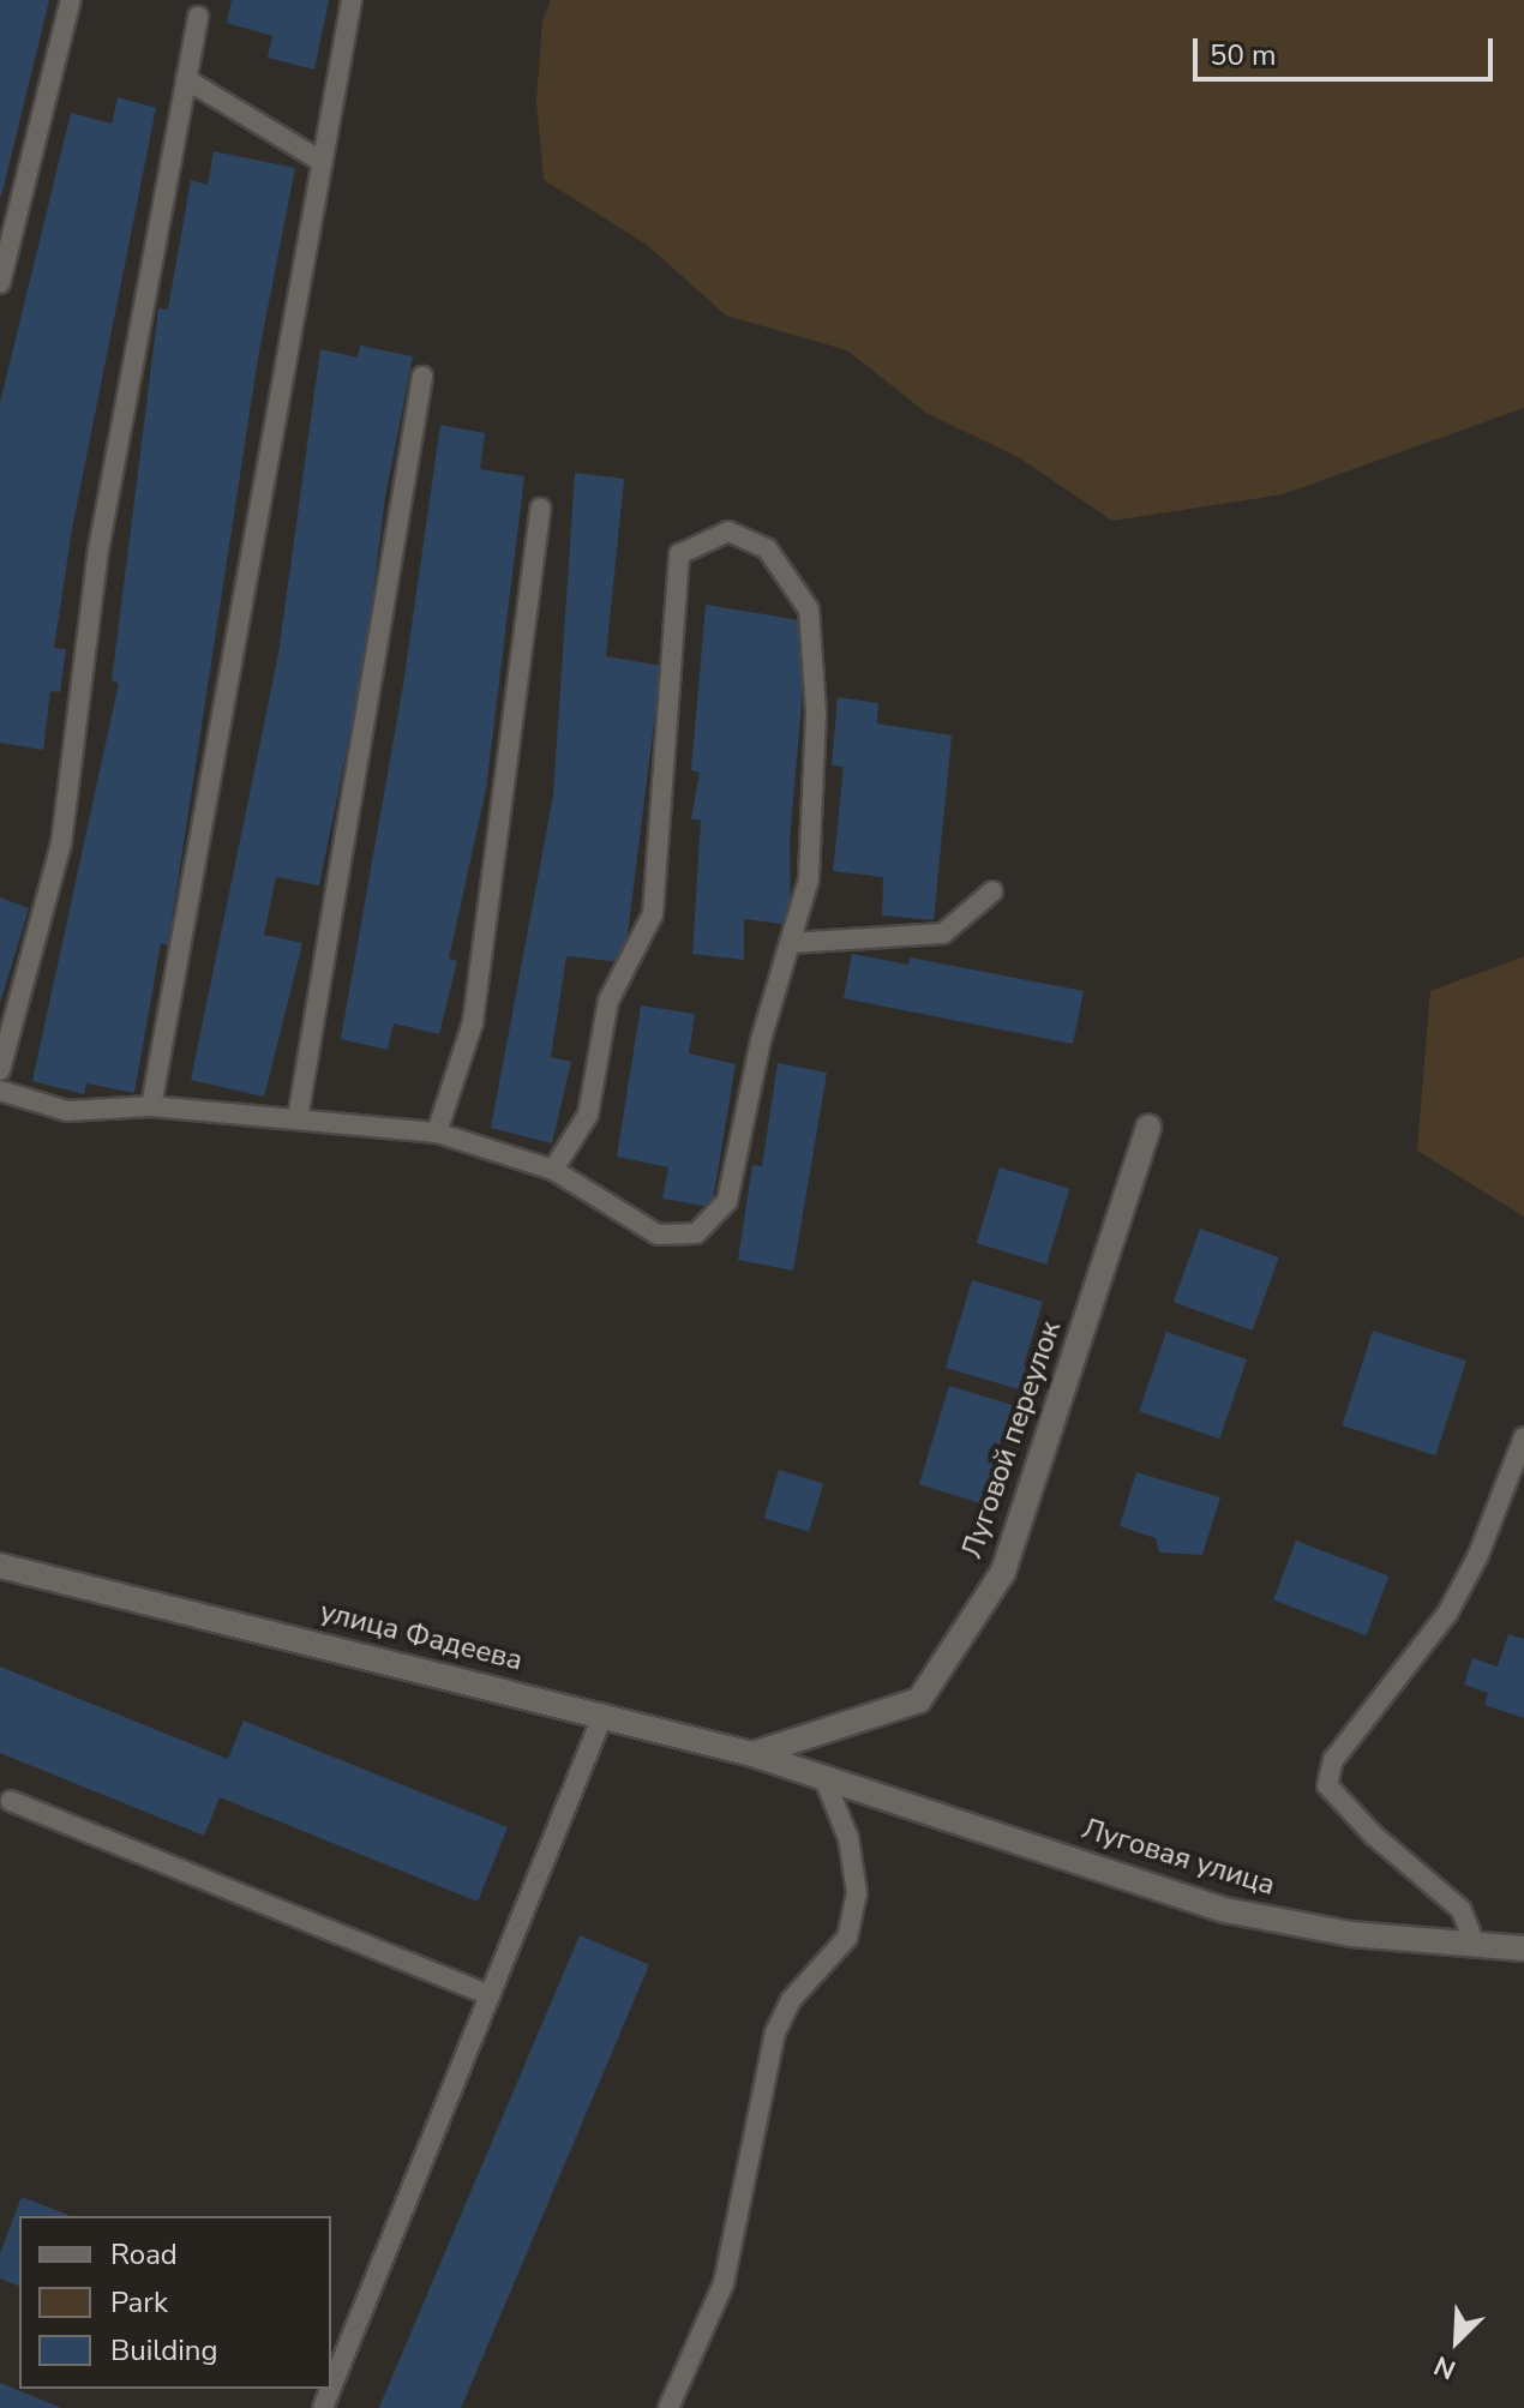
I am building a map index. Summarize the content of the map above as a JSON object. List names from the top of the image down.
{
  "streets": {
    "street": ["Луговой переулок", "улица Фадеева", "Луговая улица"]
  },
  "crossings": [
    ["Луговой переулок", "улица Фадеева"],
    ["улица Фадеева", "Луговая улица"]
  ],
  "legend": ["Road", "Park", "Building"],
  "scale_bar": "50 m",
  "north": "bottom left"
}
